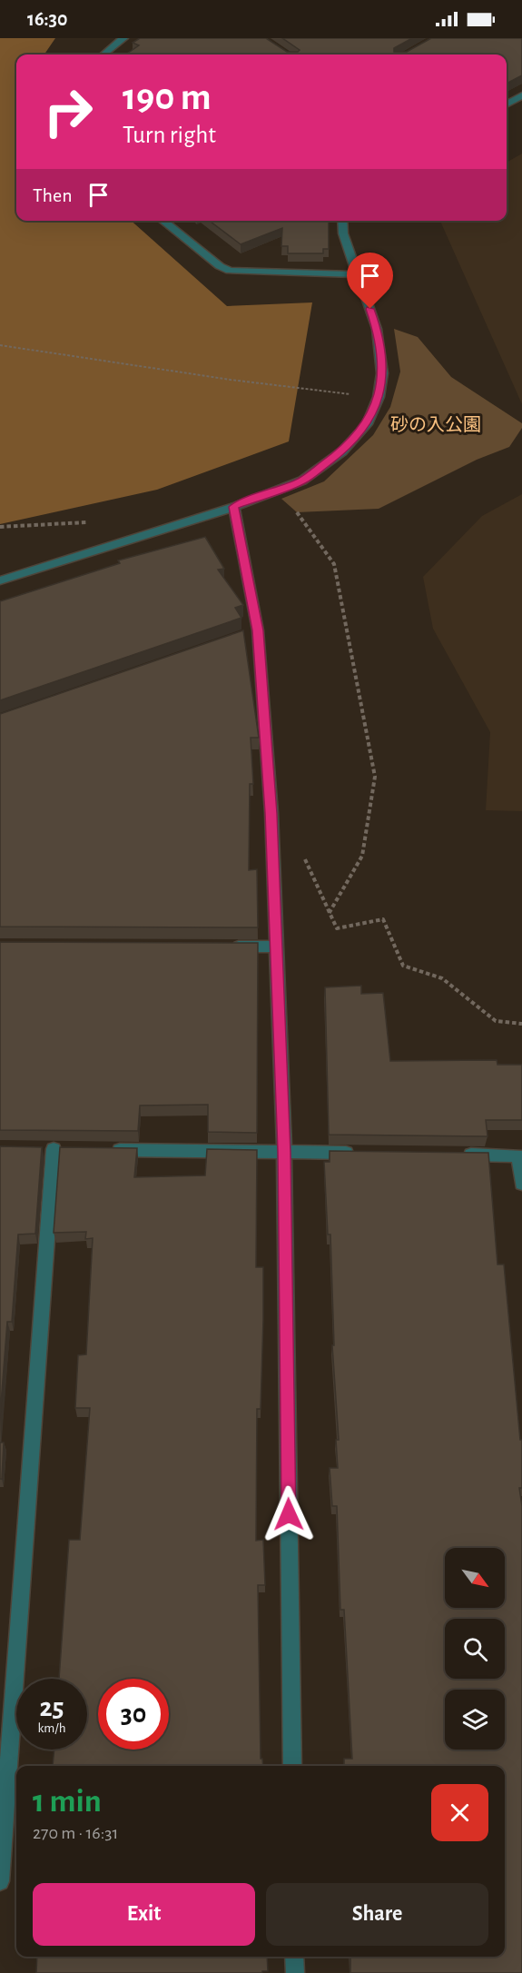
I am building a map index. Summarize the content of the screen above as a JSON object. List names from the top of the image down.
{
  "parks": ["砂の入公園"],
  "north": "bottom right",
  "page": {
    "status": "16:30",
    "turn": ["190 m", "Turn right"],
    "then": "Then",
    "speed": "25 km/h",
    "limit": "30",
    "heading": ["1 min", "270 m · 16:31"],
    "buttons": ["Exit", "Share"]
  }
}
